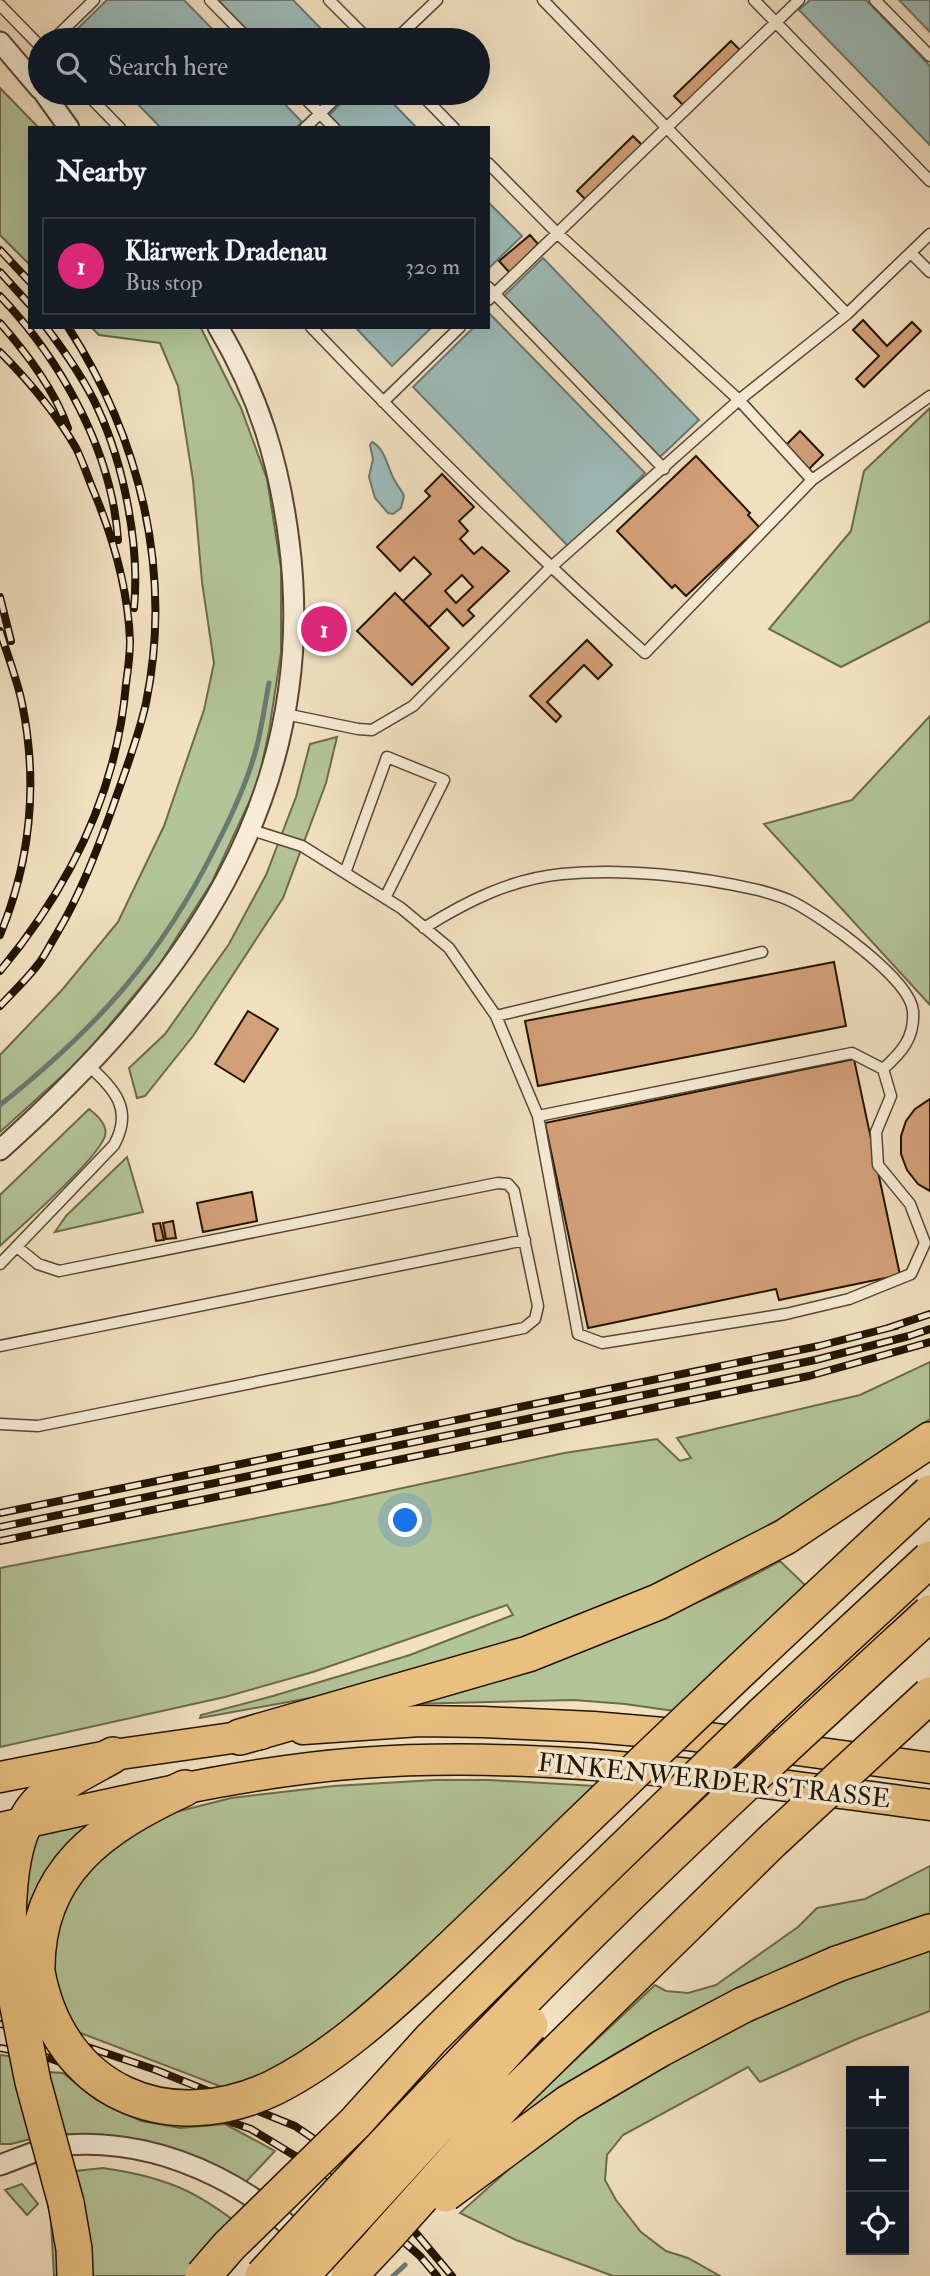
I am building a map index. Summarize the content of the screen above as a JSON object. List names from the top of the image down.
{
  "streets": {
    "main road": ["FINKENWERDER STRASSE"]
  },
  "page": {
    "search": "Search here",
    "heading": "Nearby",
    "list": [
      {
        "mark": "1",
        "name": "Klärwerk Dradenau",
        "note": "Bus stop",
        "value": "320 m"
      }
    ],
    "pins": "1",
    "map_buttons": ["+", "−"]
  }
}
